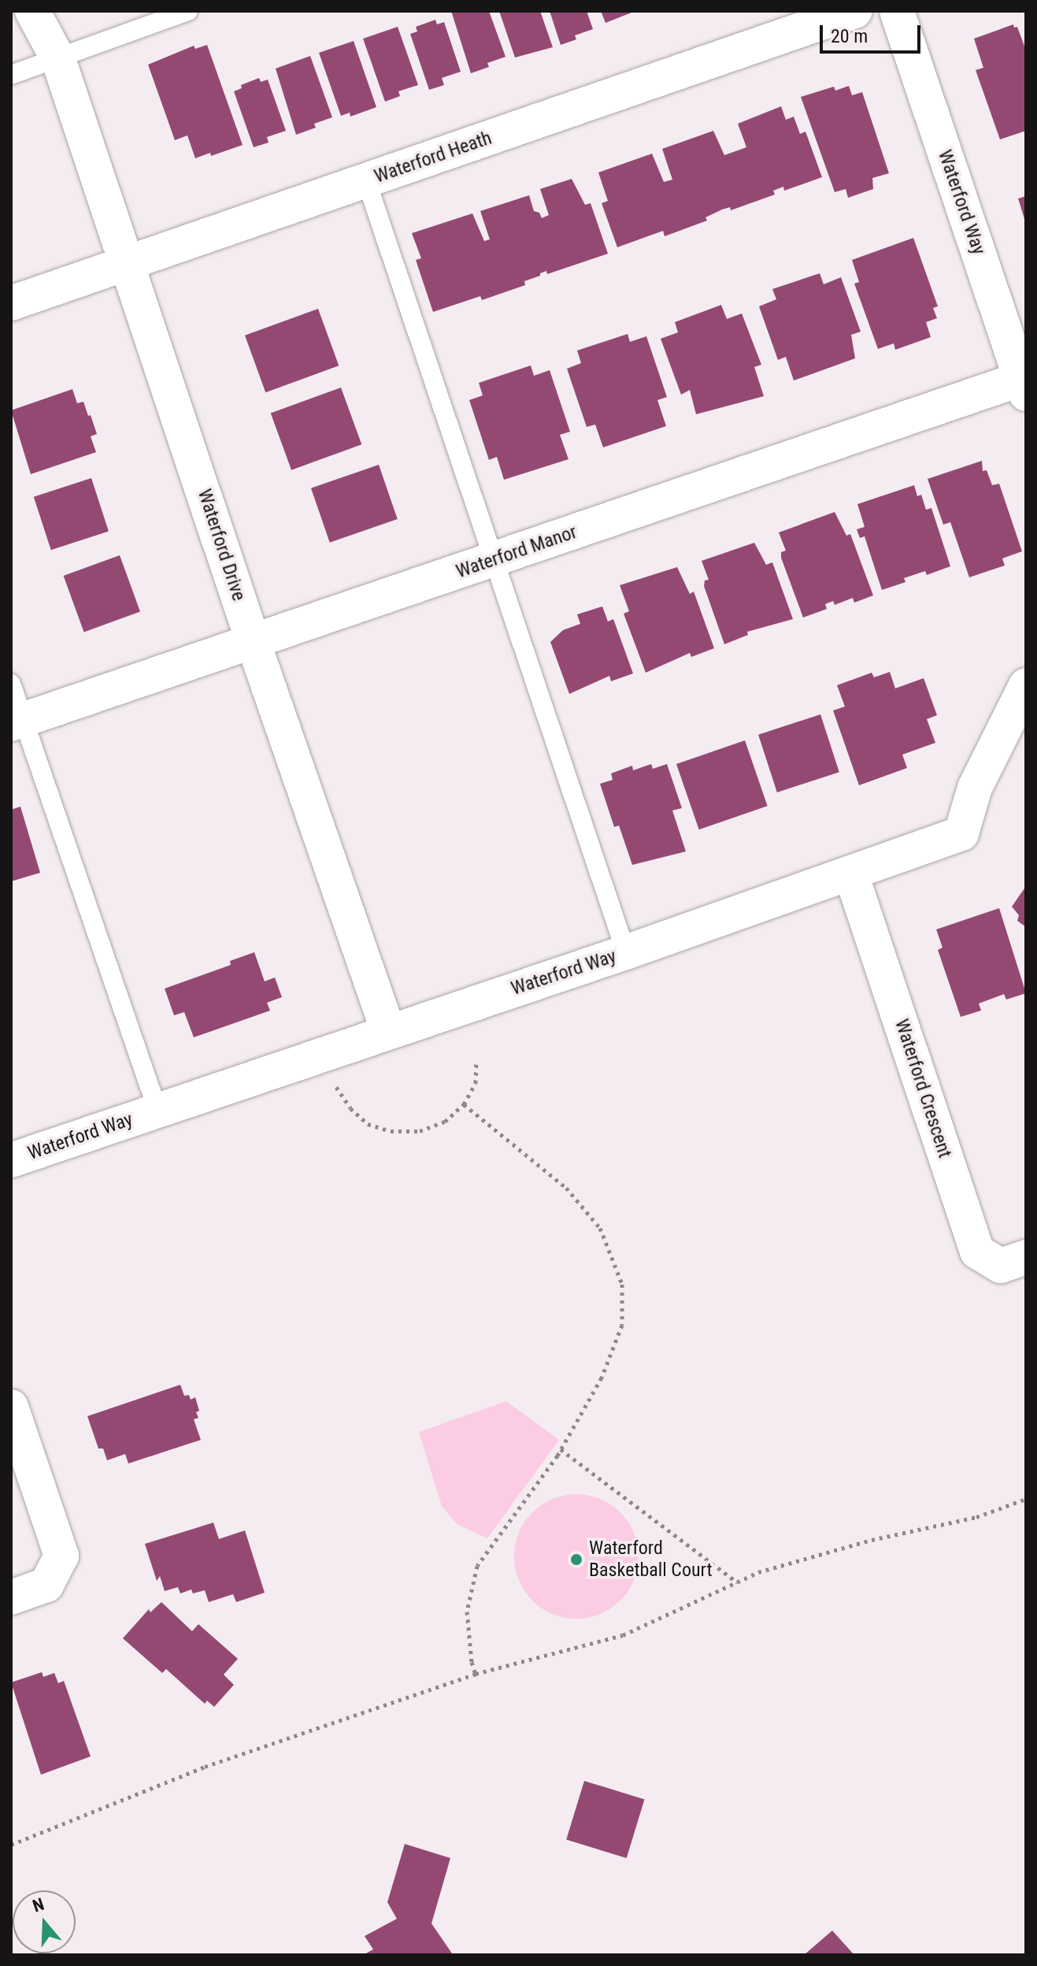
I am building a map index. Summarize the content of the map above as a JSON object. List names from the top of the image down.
{
  "streets": {
    "street": [
      "Waterford Heath",
      "Waterford Way",
      "Waterford Drive",
      "Waterford Manor",
      "Waterford Crescent"
    ]
  },
  "crossings": [
    ["Waterford Heath", "Waterford Drive"],
    ["Waterford Way", "Waterford Drive"],
    ["Waterford Way", "Waterford Manor"],
    ["Waterford Way", "Waterford Crescent"],
    ["Waterford Drive", "Waterford Manor"]
  ],
  "places": ["Waterford Basketball Court"],
  "scale_bar": "20 m",
  "north": "top"
}
